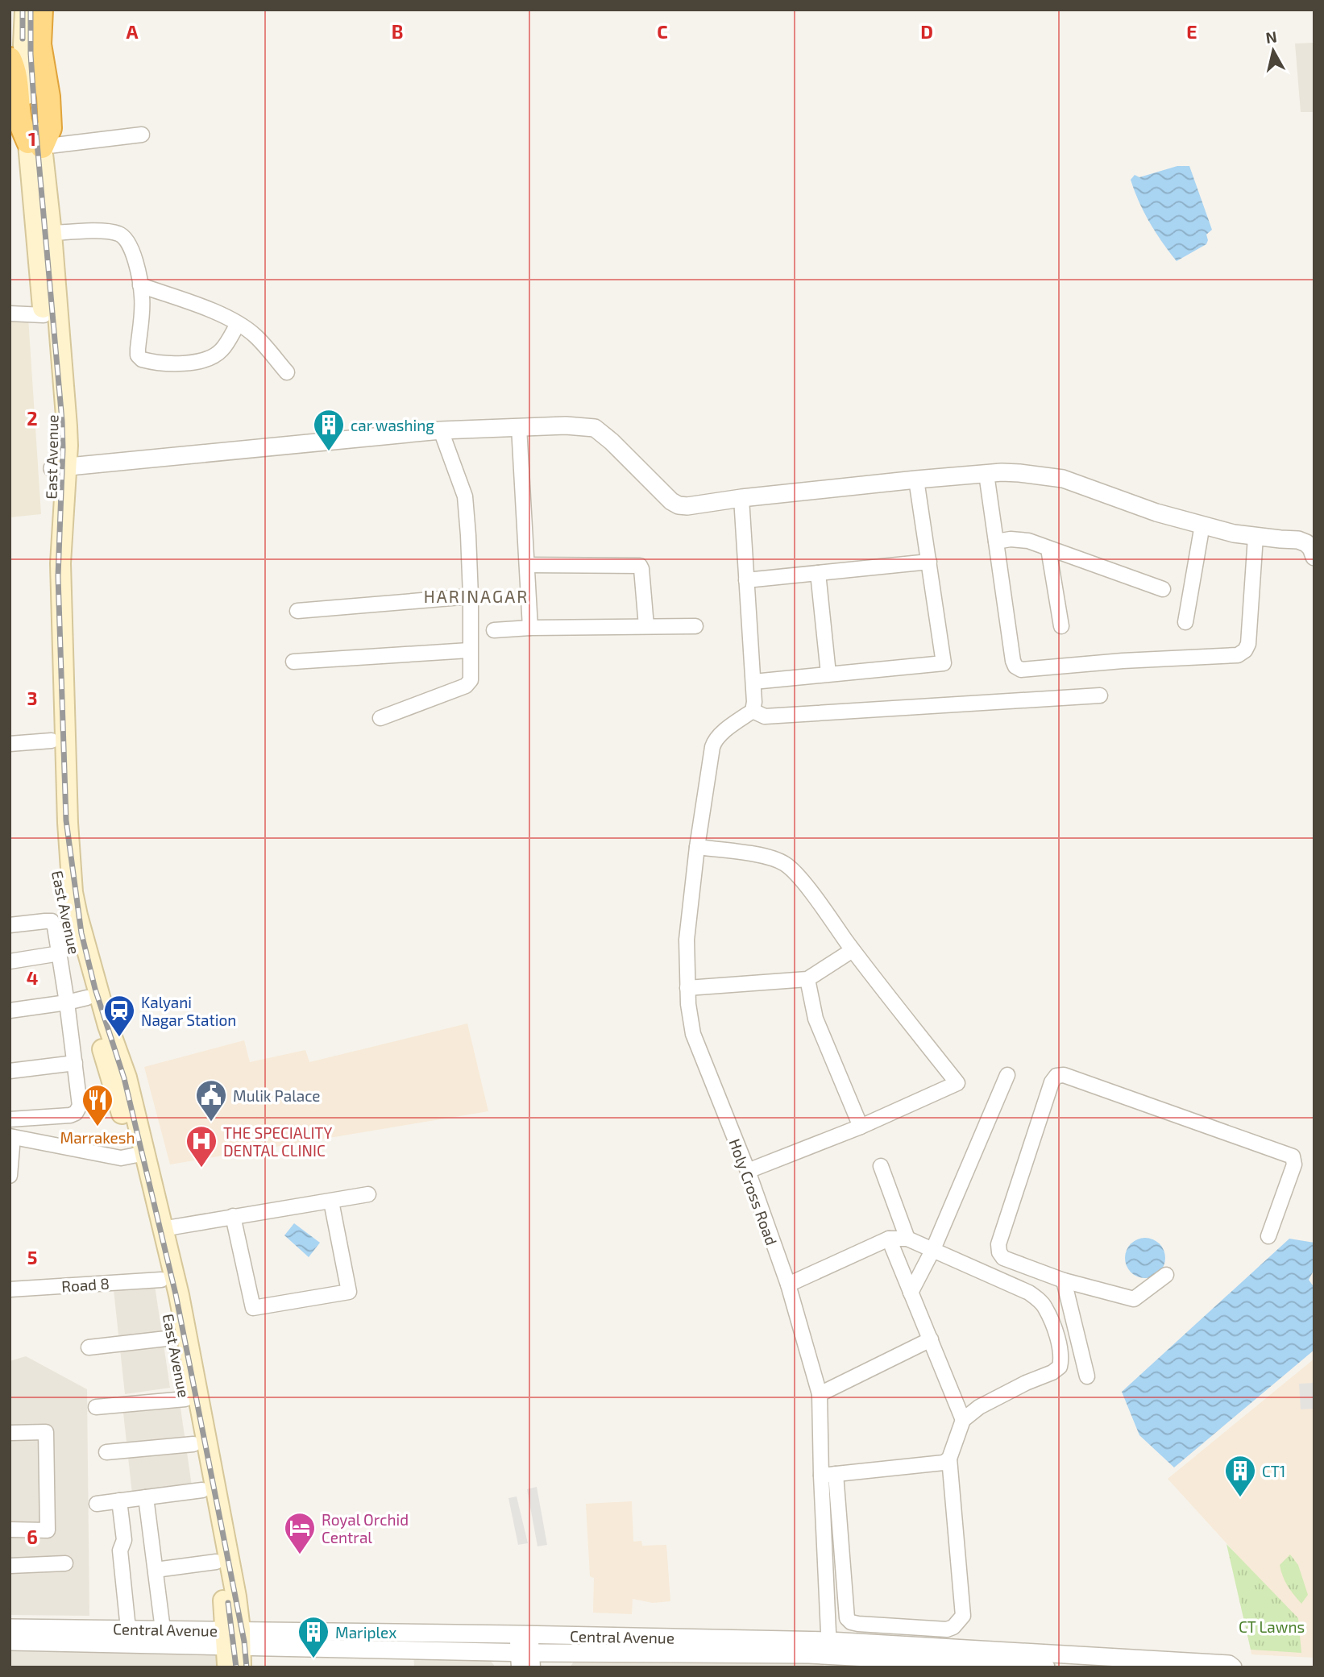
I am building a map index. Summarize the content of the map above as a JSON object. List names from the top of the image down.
{
  "streets": {
    "main road": ["East Avenue"],
    "street": ["Holy Cross Road", "Road 8", "Central Avenue"]
  },
  "crossings": [
    ["East Avenue", "Road 8"],
    ["East Avenue", "Central Avenue"],
    ["Holy Cross Road", "Central Avenue"]
  ],
  "districts": ["HARINAGAR"],
  "parks": ["CT Lawns"],
  "places": {
    "building": ["car washing", "CT1", "Mariplex"],
    "station": ["Kalyani Nagar Station"],
    "public building": ["Mulik Palace"],
    "restaurant": ["Marrakesh"],
    "hospital": ["THE SPECIALITY DENTAL CLINIC"],
    "hotel": ["Royal Orchid Central"]
  },
  "north": "top",
  "grid": {
    "columns": [
      "A",
      "B",
      "C",
      "D",
      "E"
    ],
    "rows": [
      "1",
      "2",
      "3",
      "4",
      "5",
      "6"
    ]
  }
}
